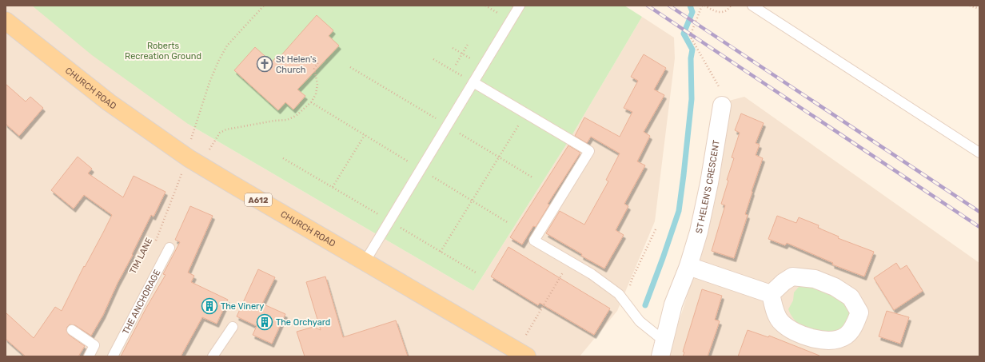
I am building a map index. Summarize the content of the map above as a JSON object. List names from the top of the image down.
{
  "streets": {
    "main road": ["CHURCH ROAD", "A612"],
    "street": ["ST HELEN'S CRESCENT"],
    "lane": ["THE ANCHORAGE"],
    "path": ["TIM LANE"]
  },
  "crossings": [
    ["CHURCH ROAD", "TIM LANE"]
  ],
  "parks": ["Roberts Recreation Ground"],
  "places": {
    "church": ["St Helen's Church"],
    "building": ["The Vinery", "The Orchyard"]
  }
}
